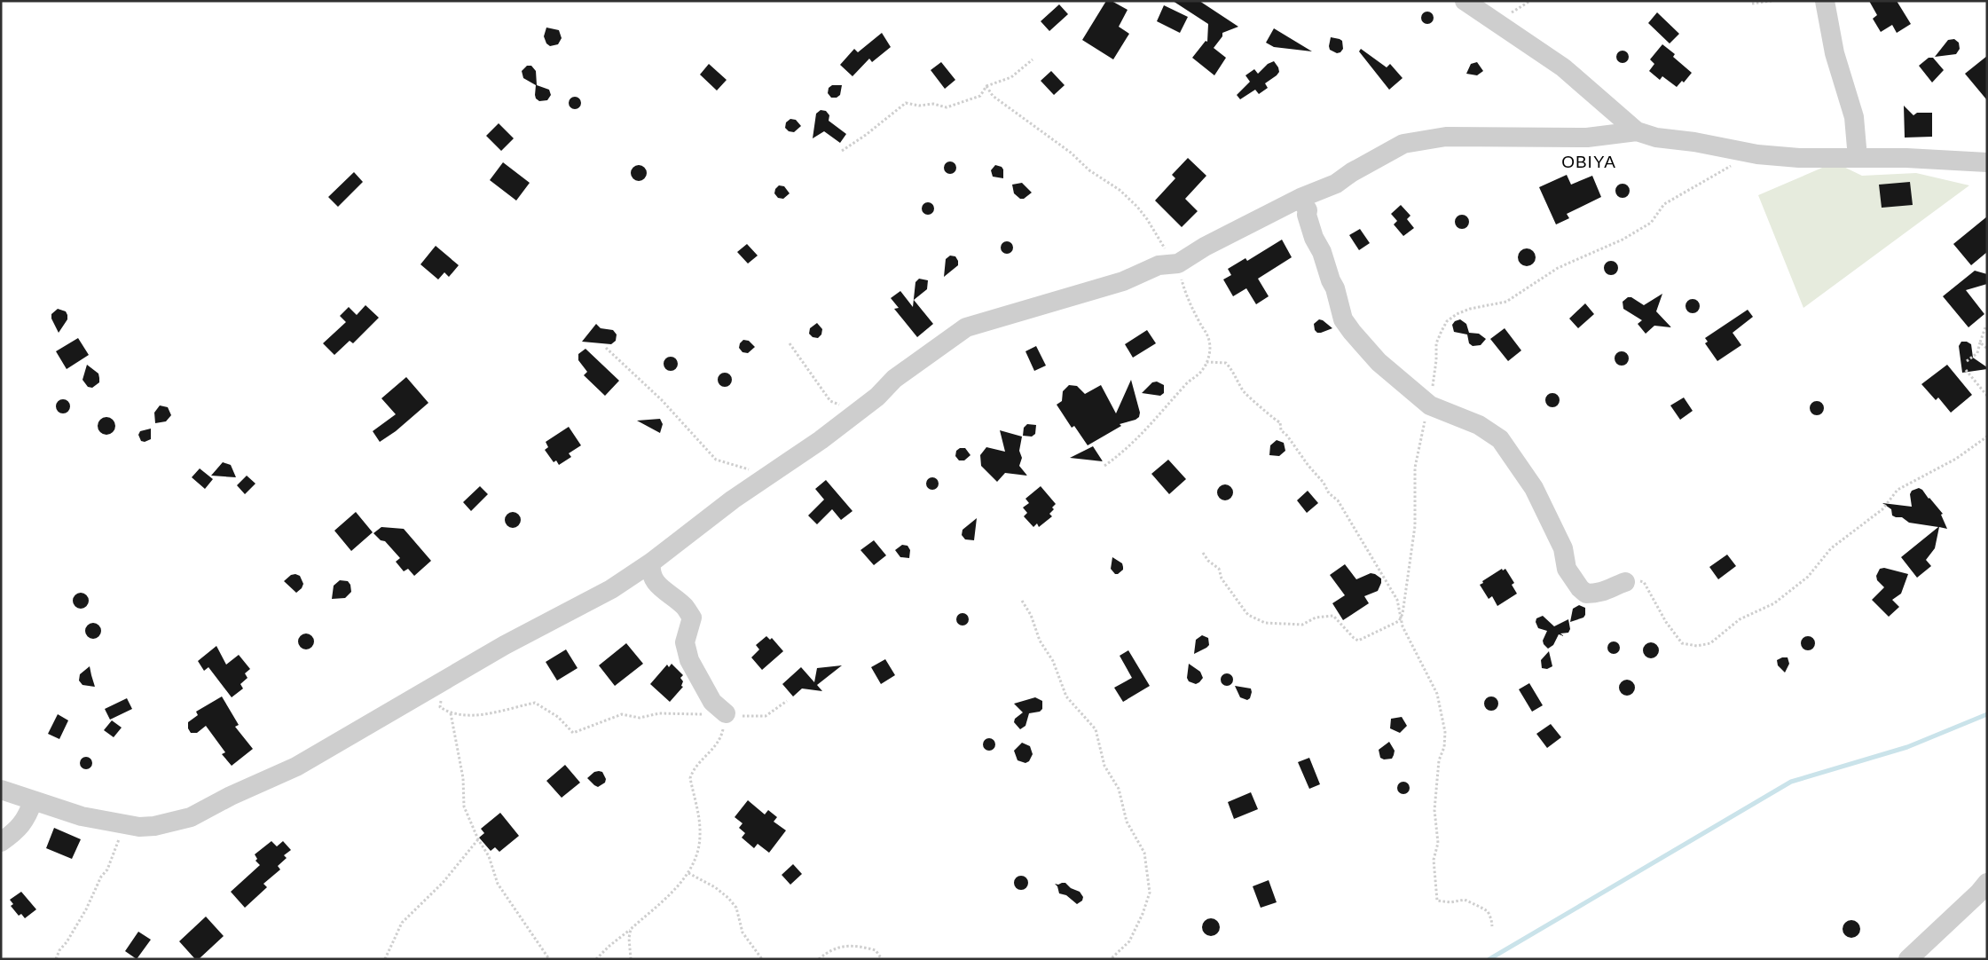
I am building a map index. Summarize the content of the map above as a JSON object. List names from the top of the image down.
{
  "districts": ["OBIYA"]
}
